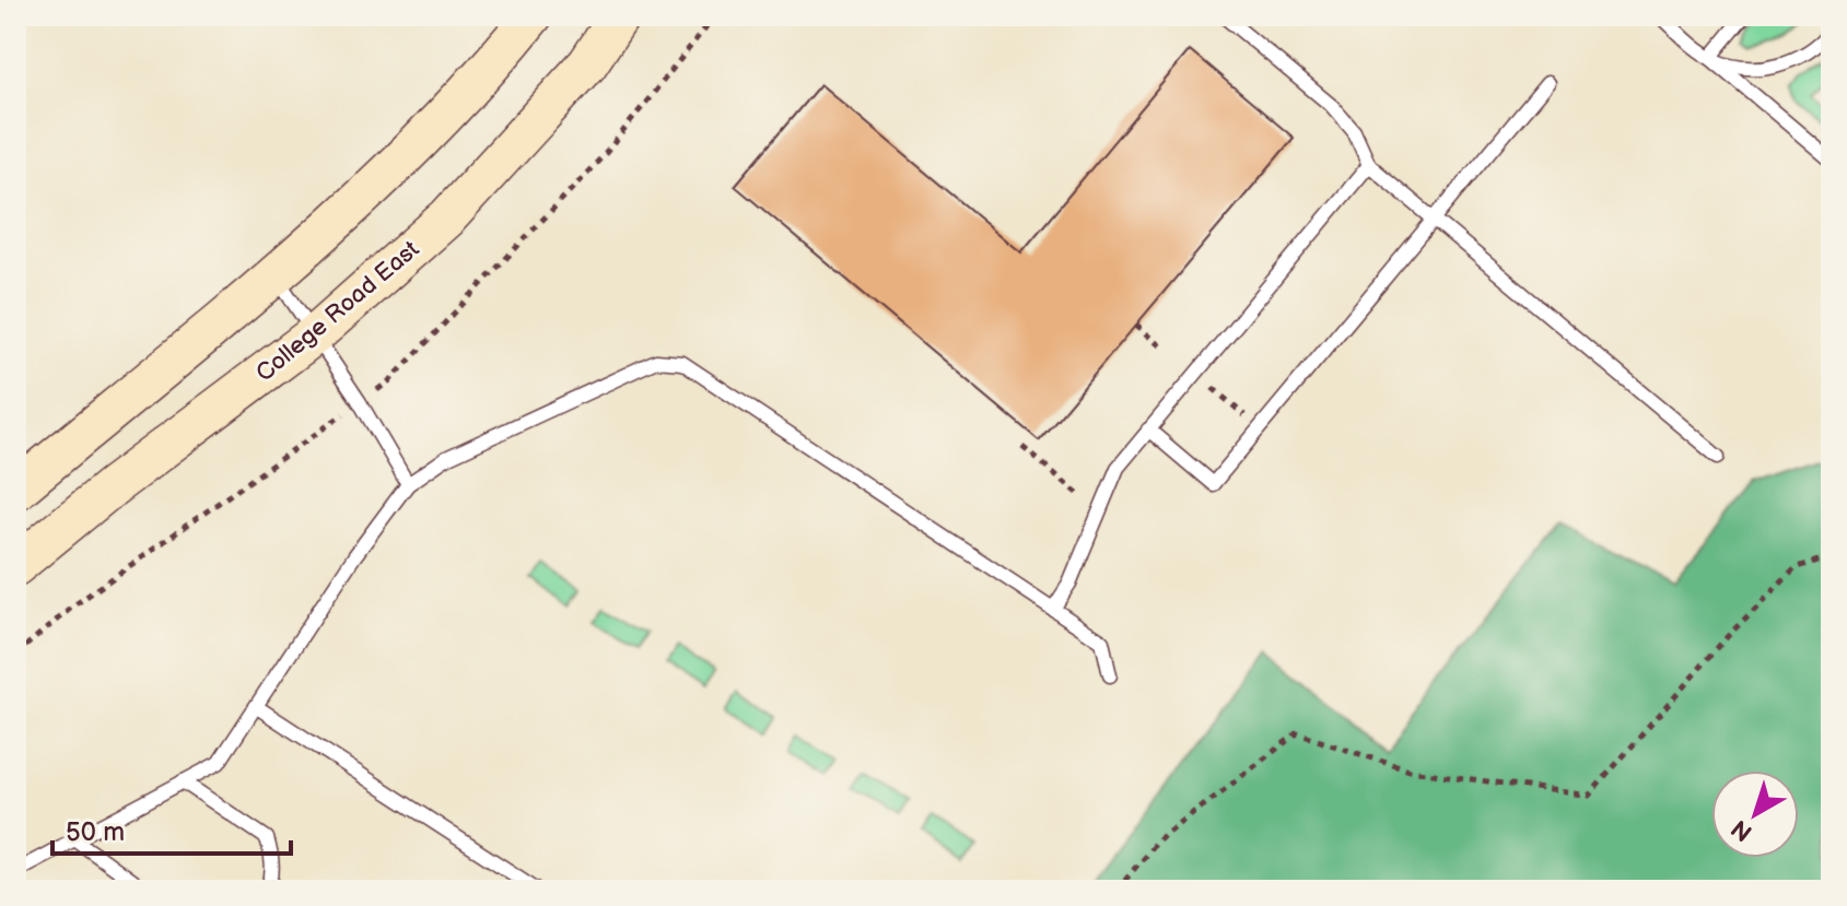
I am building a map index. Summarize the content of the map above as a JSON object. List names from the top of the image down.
{
  "streets": {
    "street": ["College Road East"]
  },
  "scale_bar": "50 m",
  "north": "bottom left"
}
